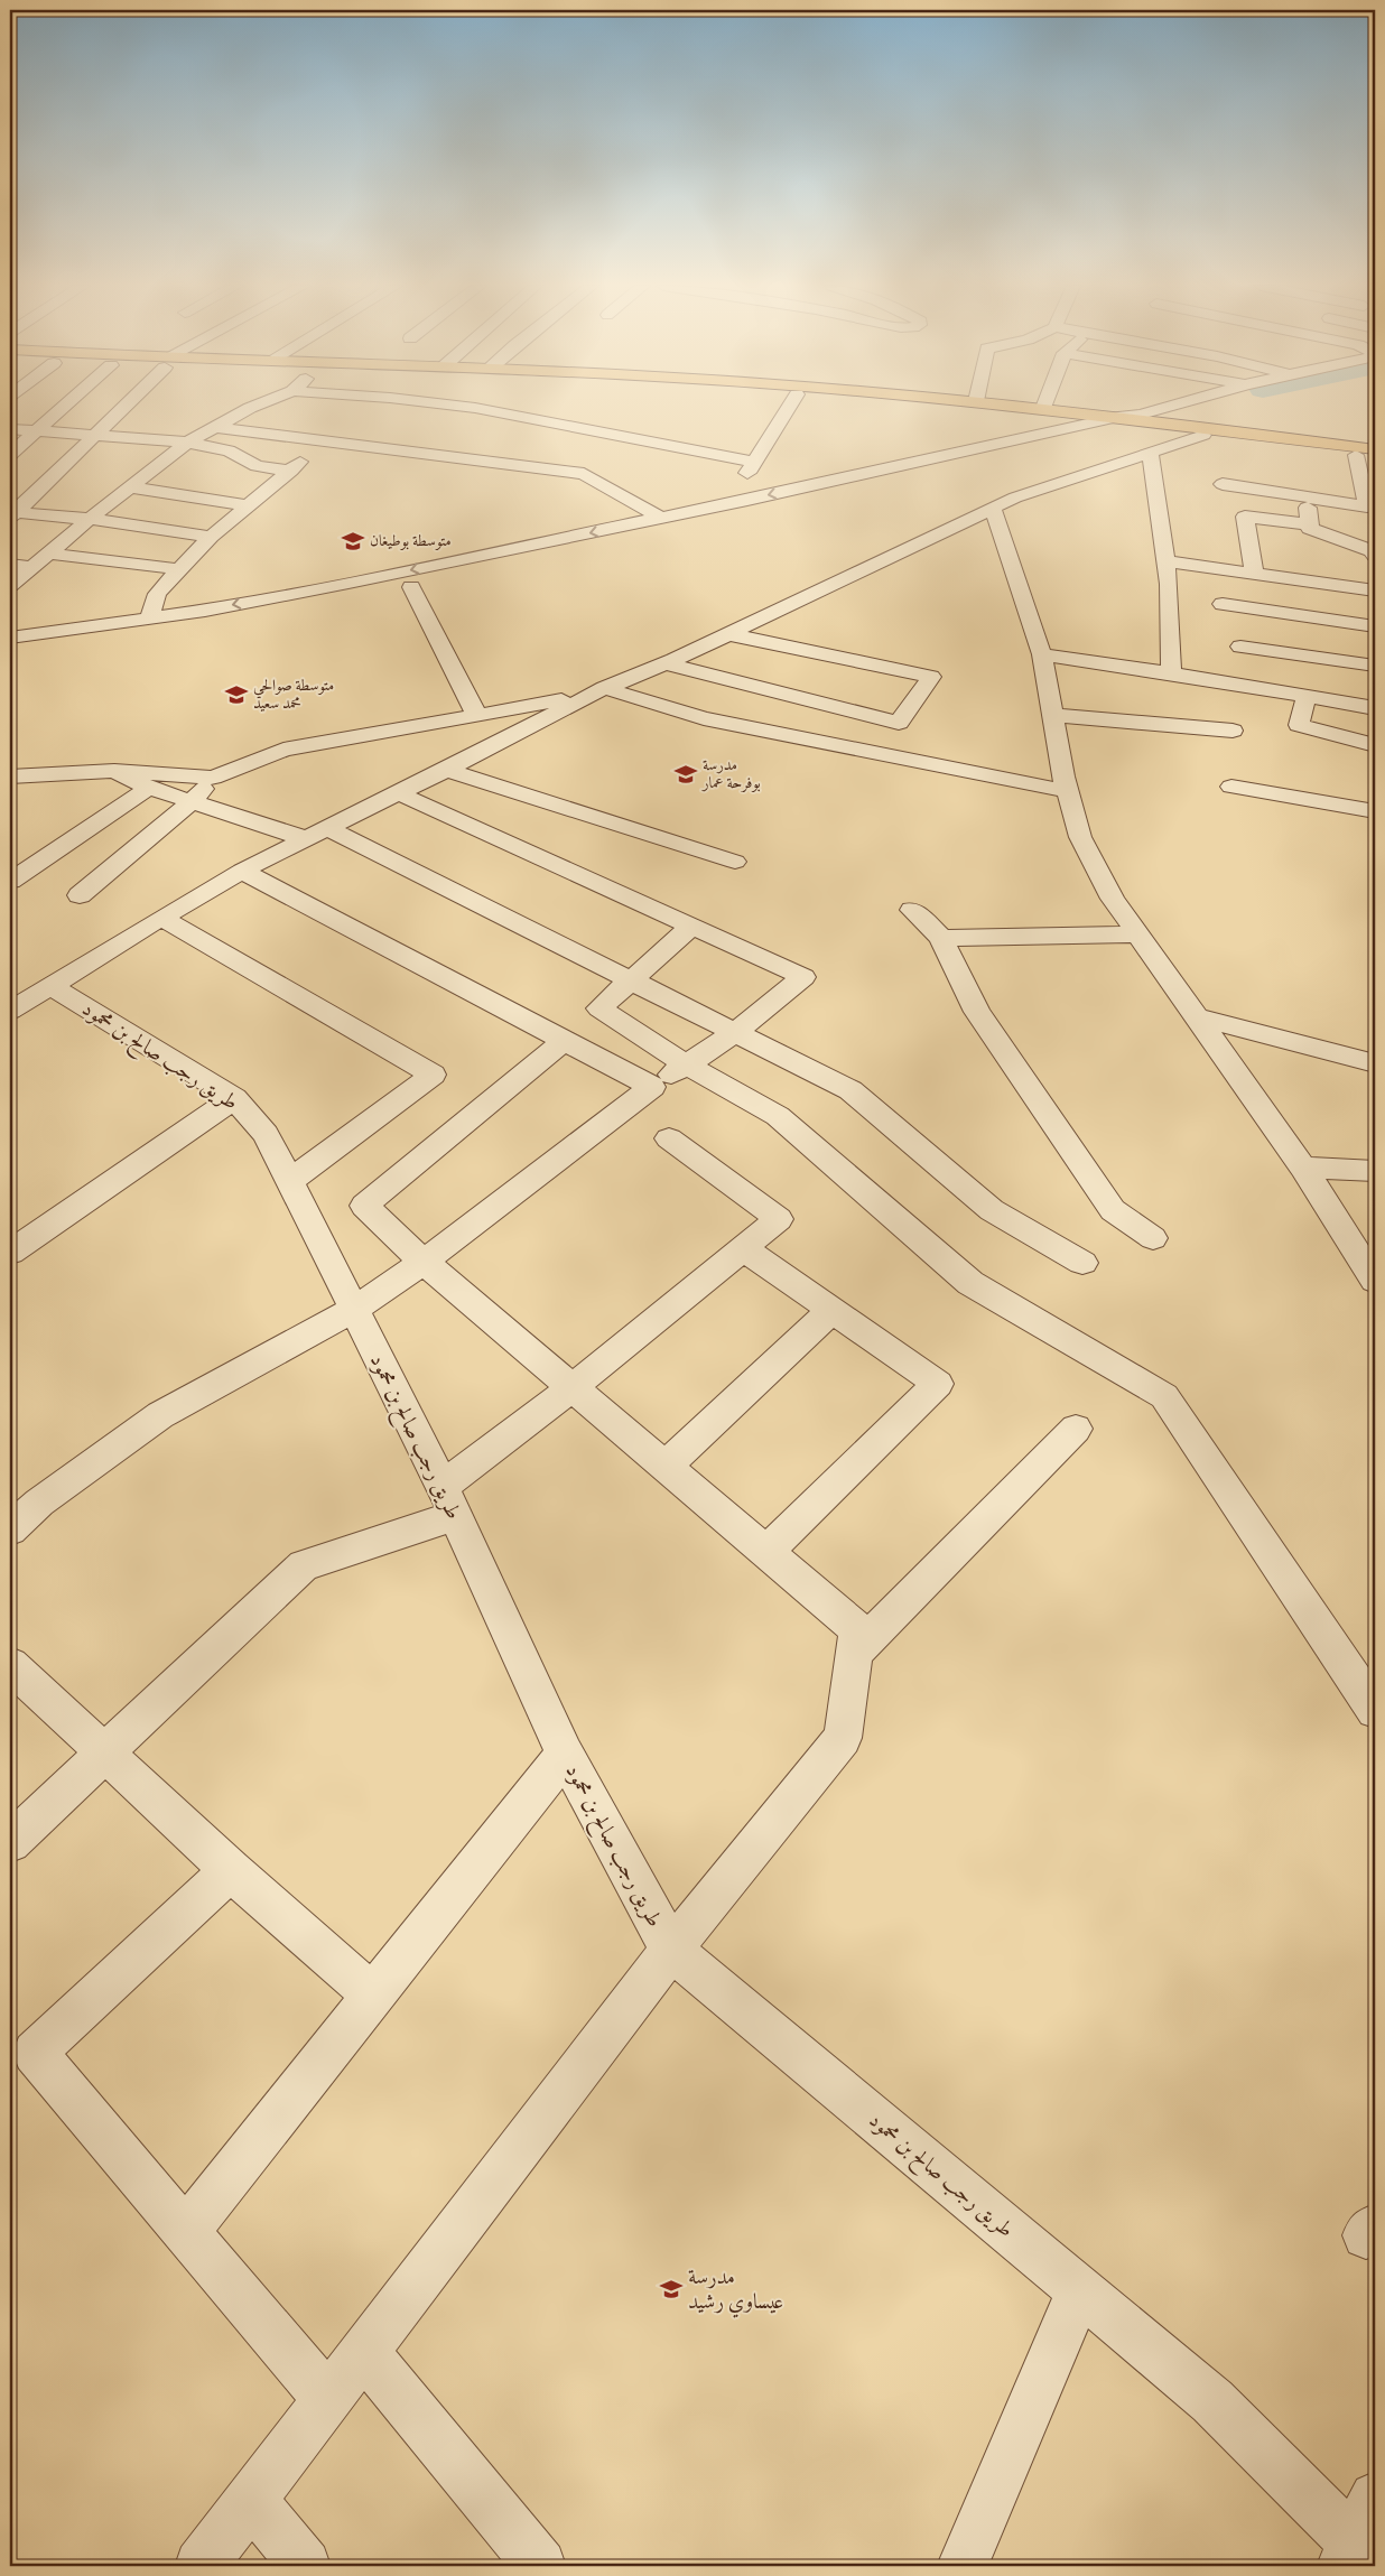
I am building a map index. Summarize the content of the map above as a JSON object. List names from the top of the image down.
{
  "streets": {
    "street": ["طريق رجب صالح بن محمود"]
  },
  "places": {
    "school or university": [
      "متوسطة بوطيغان",
      "متوسطة صوالحي محمد سعيد",
      "مدرسة بوفرحة عمار",
      "مدرسة عيساوي رشيد"
    ]
  }
}
